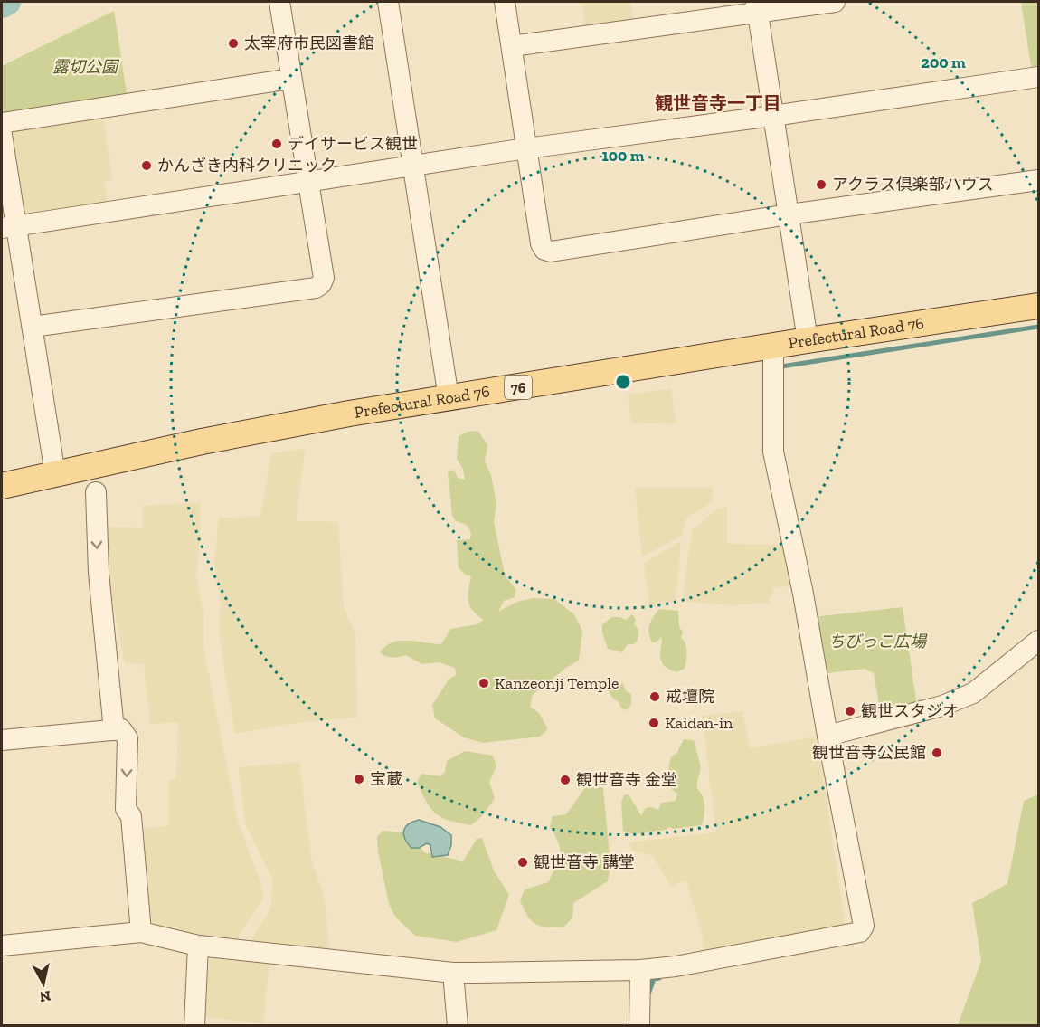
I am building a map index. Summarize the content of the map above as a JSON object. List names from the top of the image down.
{
  "streets": {
    "main road": ["Prefectural Road 76", "76"]
  },
  "districts": ["観世音寺一丁目"],
  "parks": ["露切公園", "ちびっこ広場"],
  "places": [
    "太宰府市民図書館",
    "デイサービス観世",
    "かんざき内科クリニック",
    "アクラス倶楽部ハウス",
    "Kanzeonji Temple",
    "戒壇院",
    "観世スタジオ",
    "Kaidan-in",
    "観世音寺公民館",
    "宝蔵",
    "観世音寺 金堂",
    "観世音寺 講堂"
  ],
  "north": "bottom",
  "rings": ["200 m", "100 m"]
}
